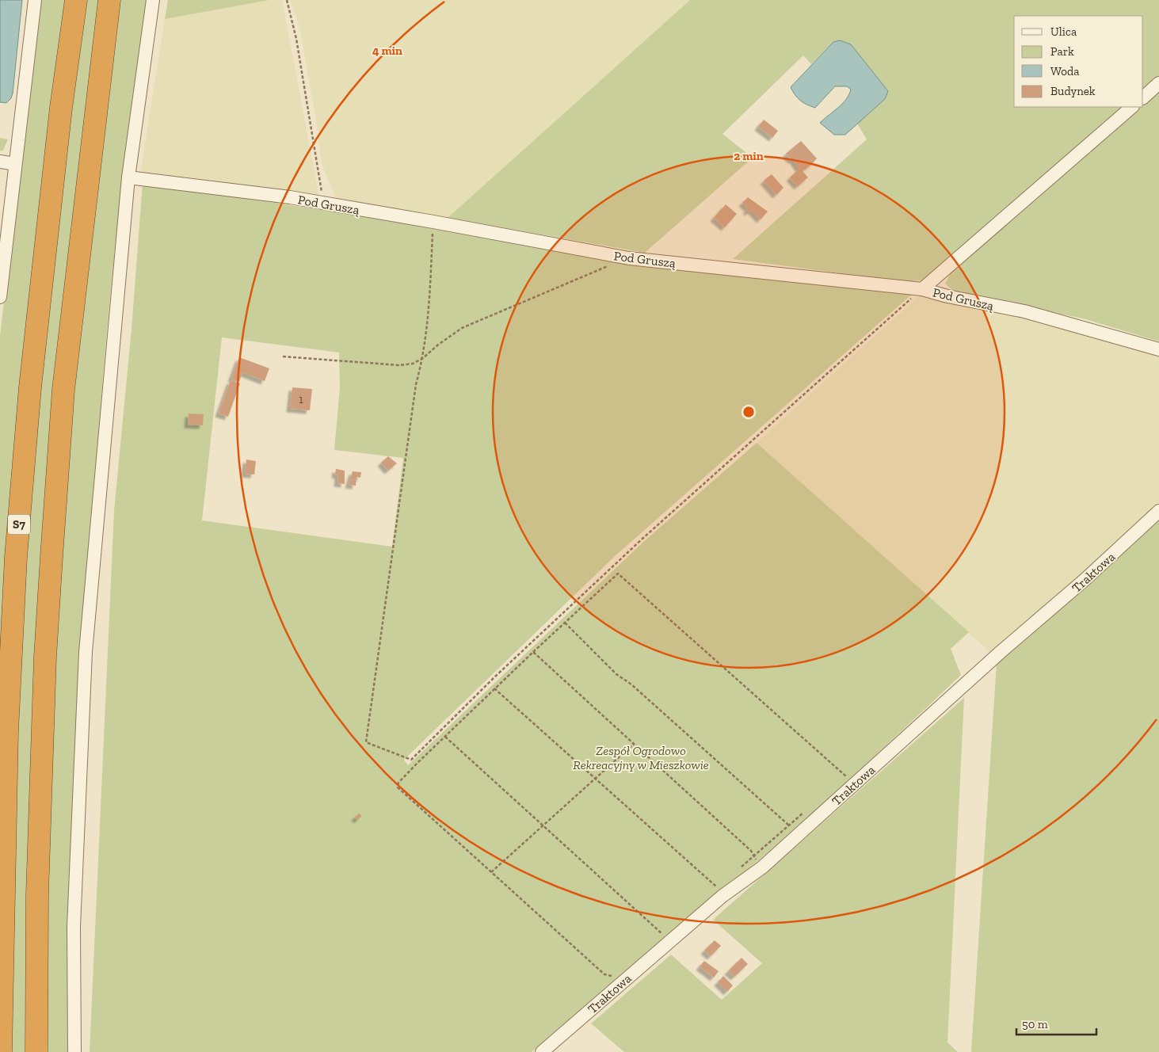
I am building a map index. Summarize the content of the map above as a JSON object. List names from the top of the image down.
{
  "streets": {
    "highway": ["S7"],
    "street": ["Pod Gruszą", "Traktowa"]
  },
  "parks": ["Zespół Ogrodowo Rekreacyjny w Mieszkowie"],
  "house_numbers": ["1"],
  "legend": [
    "Ulica",
    "Park",
    "Woda",
    "Budynek"
  ],
  "scale_bar": "50 m",
  "rings": ["4 min", "2 min"]
}
